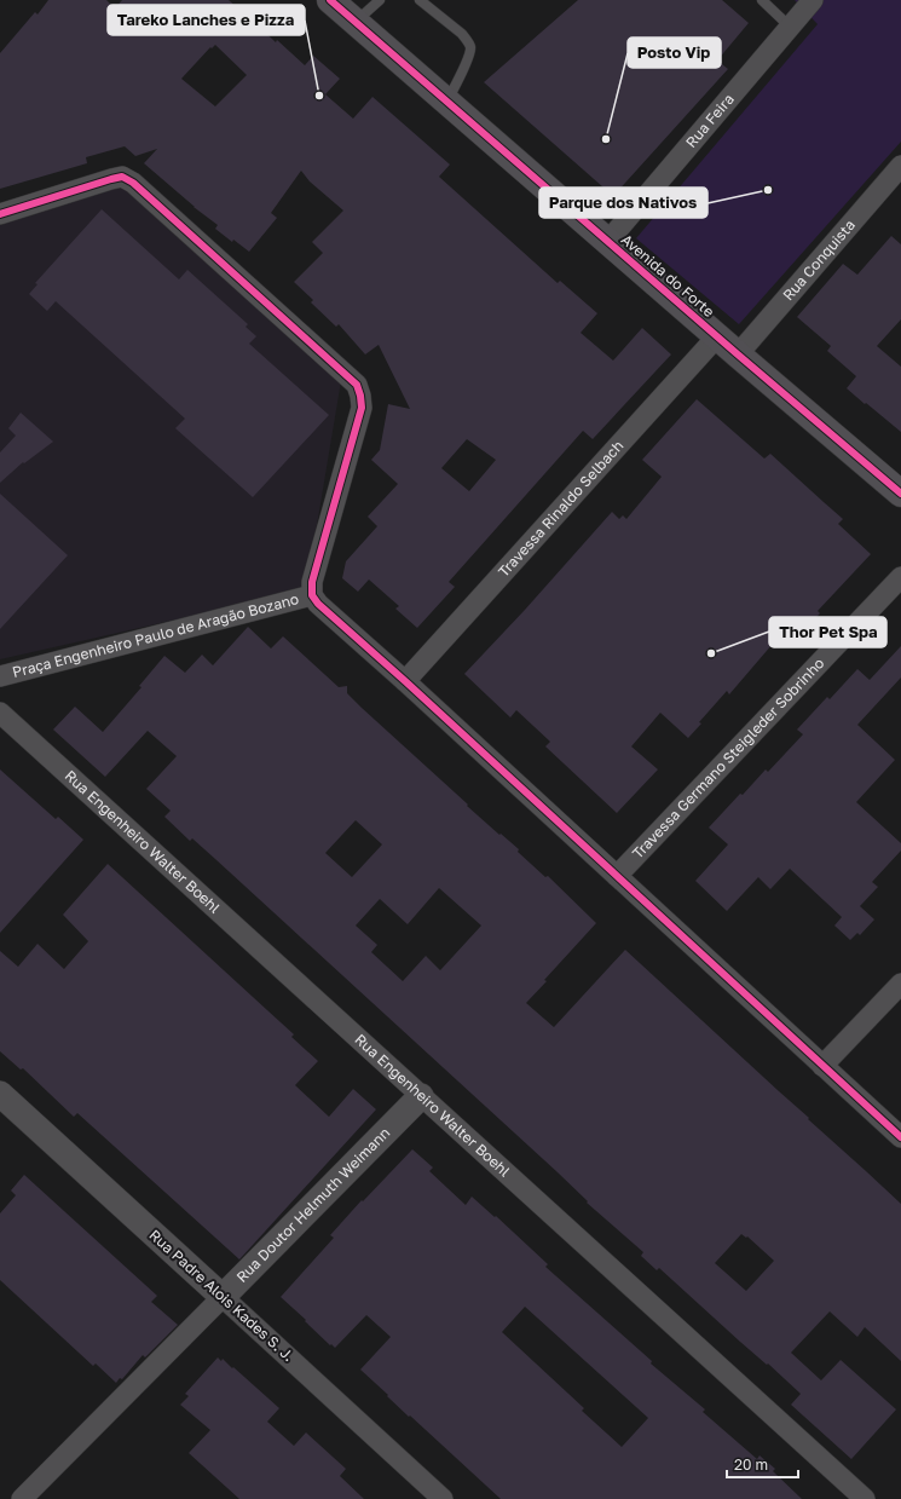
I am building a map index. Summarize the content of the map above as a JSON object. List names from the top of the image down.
{
  "streets": {
    "main road": ["Avenida do Forte"],
    "street": [
      "Rua Feira",
      "Rua Conquista",
      "Travessa Rinaldo Selbach",
      "Praça Engenheiro Paulo de Aragão Bozano",
      "Travessa Germano Steigleder Sobrinho",
      "Rua Engenheiro Walter Boehl",
      "Rua Doutor Helmuth Weimann",
      "Rua Padre Alois Kades S. J."
    ]
  },
  "crossings": [
    ["Rua Feira", "Avenida do Forte"],
    ["Rua Conquista", "Avenida do Forte"],
    ["Avenida do Forte", "Travessa Rinaldo Selbach"],
    ["Rua Engenheiro Walter Boehl", "Rua Doutor Helmuth Weimann"],
    ["Rua Doutor Helmuth Weimann", "Rua Padre Alois Kades S. J."]
  ],
  "places": [
    "Tareko Lanches e Pizza",
    "Posto Vip",
    "Parque dos Nativos",
    "Thor Pet Spa"
  ],
  "scale_bar": "20 m"
}
